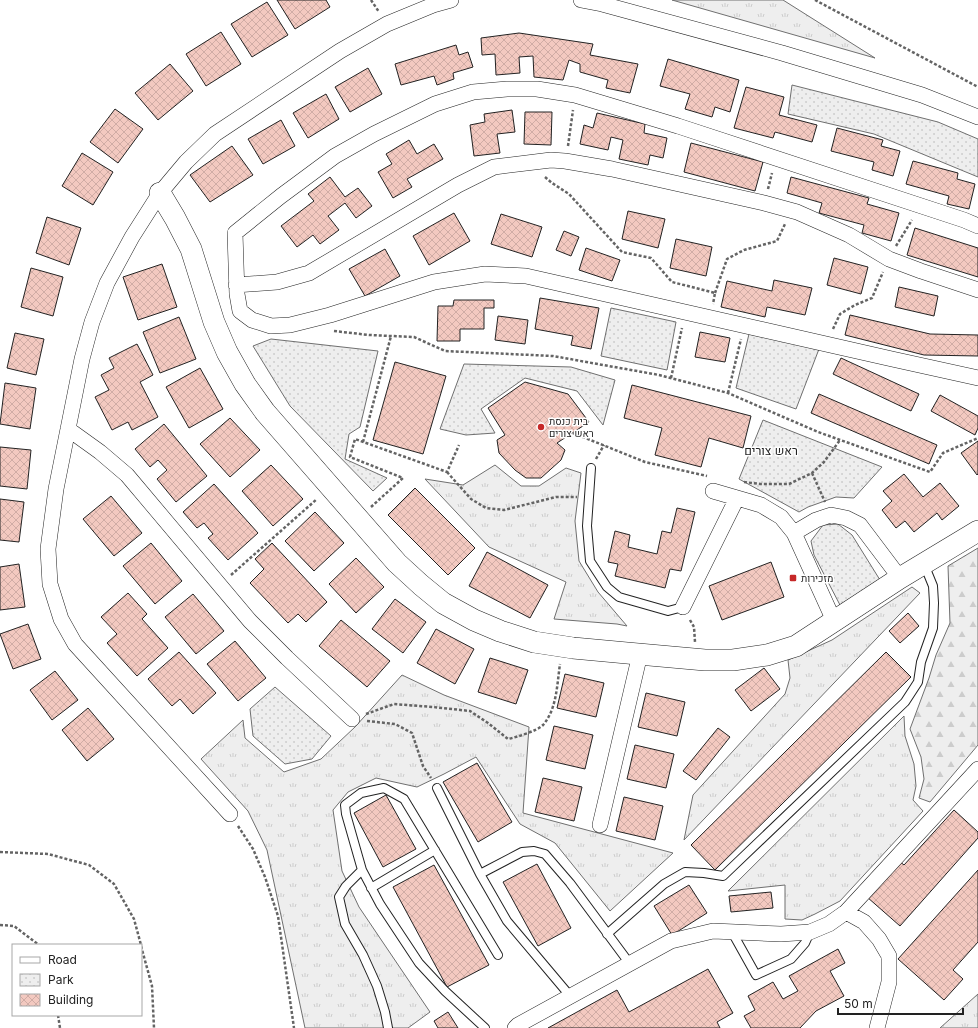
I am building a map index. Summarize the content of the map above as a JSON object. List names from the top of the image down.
{
  "districts": ["ראש צורים"],
  "places": {
    "other": ["בית כנסת ראש צורים"],
    "transit": ["מזכירות"]
  },
  "legend": ["Road", "Park", "Building"],
  "scale_bar": "50 m"
}
